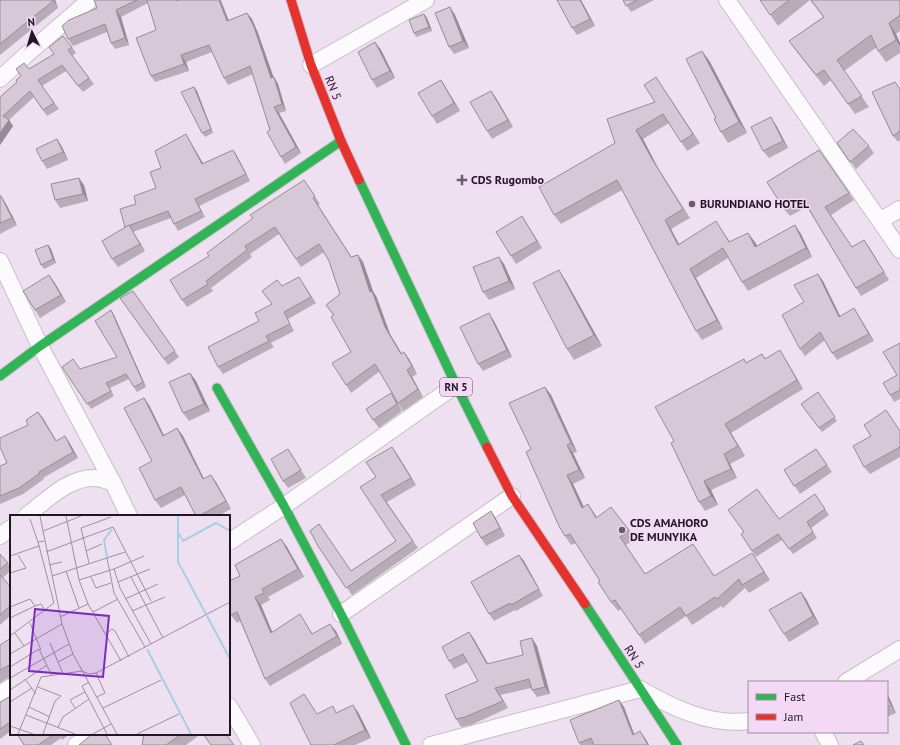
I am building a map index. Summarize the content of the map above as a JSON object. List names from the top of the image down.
{
  "streets": {
    "main road": ["RN 5"]
  },
  "places": {
    "health": ["CDS Rugombo"],
    "other": ["BURUNDIANO HOTEL", "CDS AMAHORO DE MUNYIKA"]
  },
  "legend": ["Fast", "Jam"],
  "north": "top"
}
